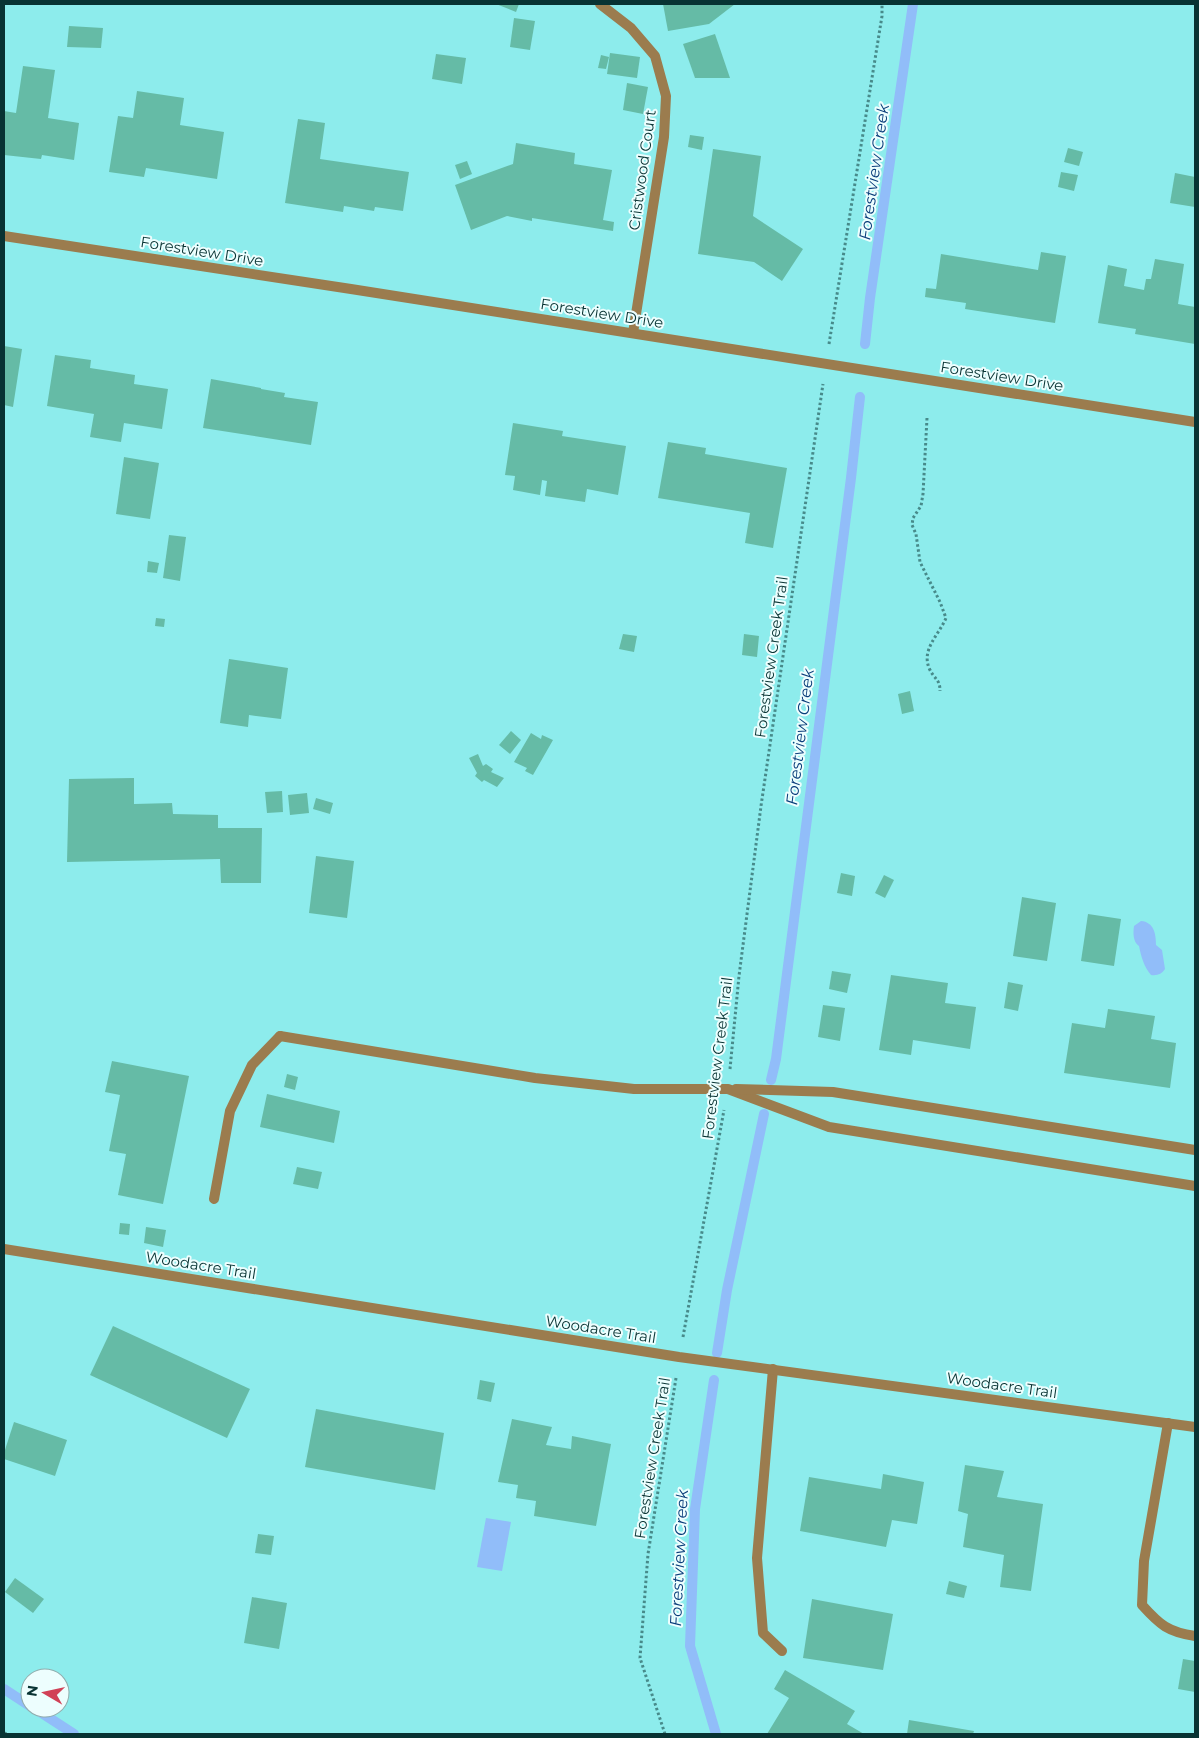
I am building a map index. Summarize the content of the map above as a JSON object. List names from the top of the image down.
{
  "streets": {
    "street": ["Cristwood Court", "Forestview Drive", "Woodacre Trail"],
    "path": ["Forestview Creek Trail"]
  },
  "crossings": [
    ["Cristwood Court", "Forestview Drive"],
    ["Forestview Creek Trail", "Woodacre Trail"]
  ],
  "water": ["Forestview Creek"],
  "north": "left"
}
